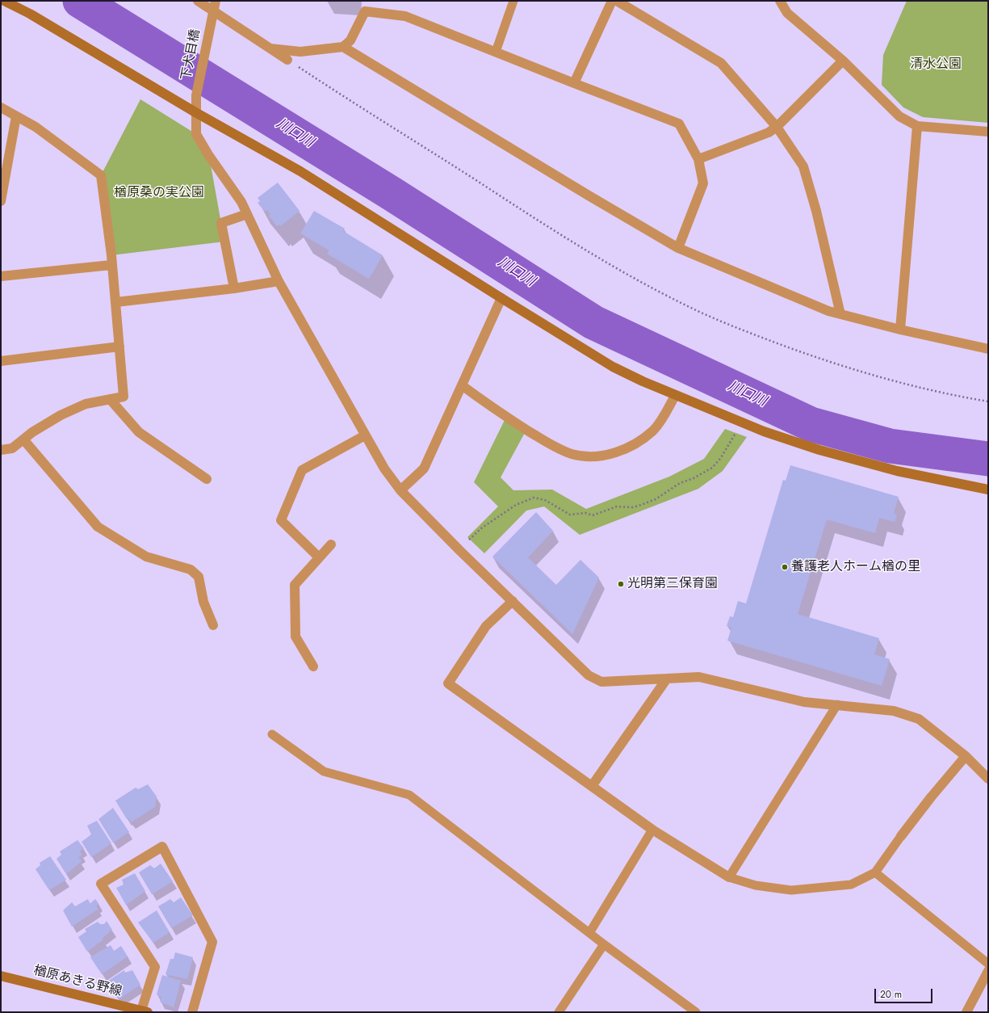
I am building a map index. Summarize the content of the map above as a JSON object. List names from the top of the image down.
{
  "streets": {
    "street": ["下犬目橋", "楢原あきる野線"]
  },
  "water": ["川口川"],
  "parks": ["清水公園", "楢原桑の実公園"],
  "places": ["養護老人ホーム楢の里", "光明第三保育園"],
  "scale_bar": "20 m"
}
